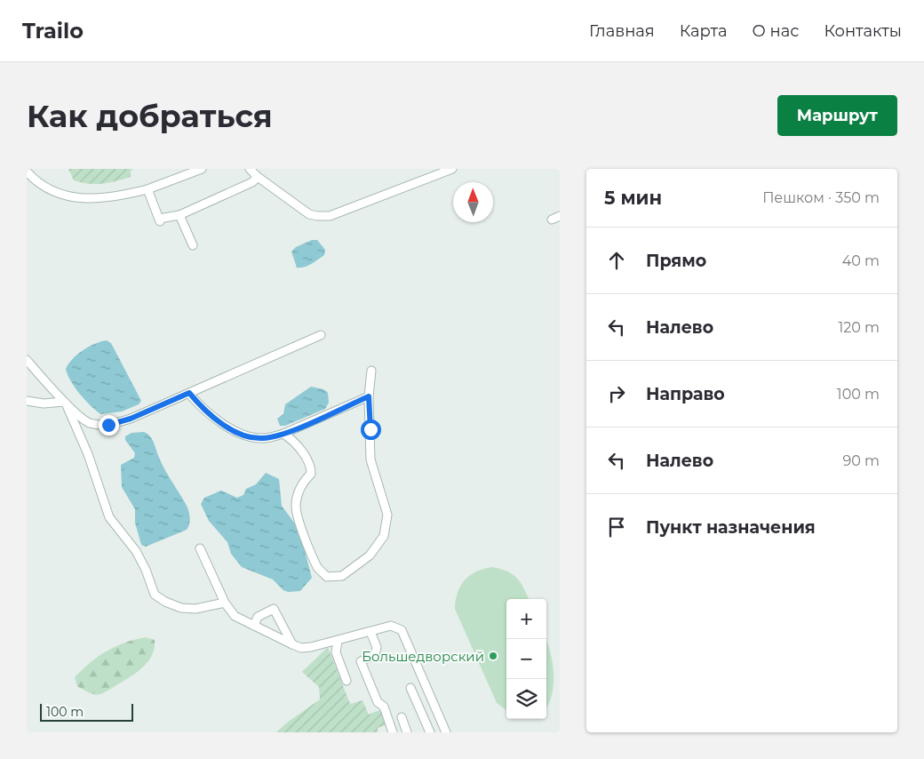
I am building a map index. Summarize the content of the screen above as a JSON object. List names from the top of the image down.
{
  "places": ["Большедворский"],
  "scale_bar": "100 m",
  "north": "top",
  "page": {
    "header": "Trailo",
    "nav": [
      "Главная",
      "Карта",
      "О нас",
      "Контакты"
    ],
    "buttons": "Маршрут",
    "title": "Как добраться",
    "heading": ["5 мин", "Пешком · 350 m"],
    "list": [
      ["Прямо", "40 m"],
      ["Налево", "120 m"],
      ["Направо", "100 m"],
      ["Налево", "90 m"],
      "Пункт назначения"
    ],
    "map_buttons": ["+", "−"],
    "scale": "100 m"
  }
}
